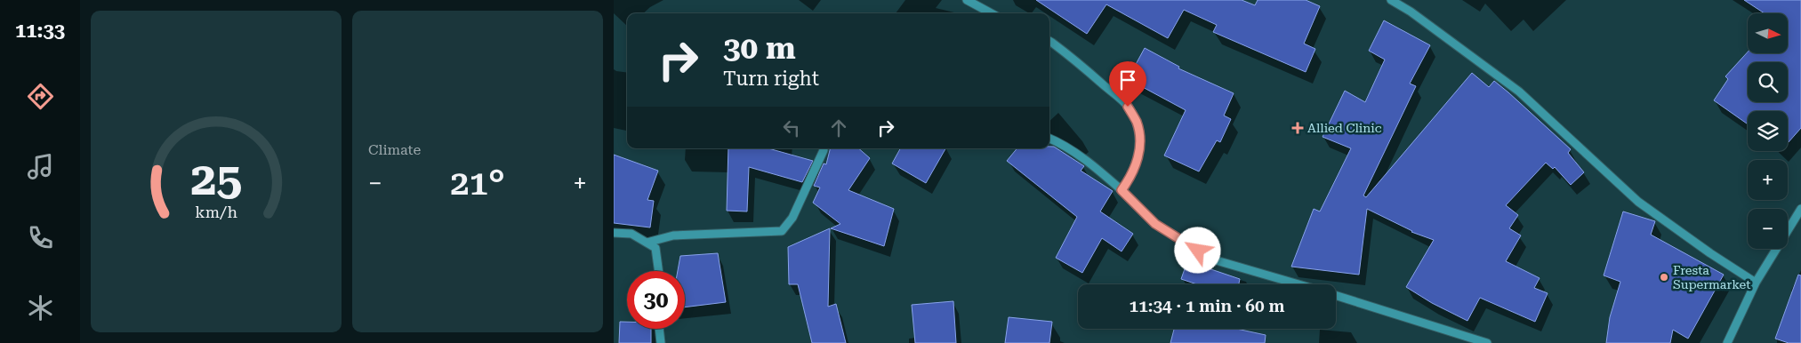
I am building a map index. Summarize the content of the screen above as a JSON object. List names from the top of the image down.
{
  "places": {
    "health": ["Allied Clinic"],
    "other": ["Fresta Supermarket"]
  },
  "north": "right",
  "page": {
    "tabs": "11:33",
    "tile": "Climate",
    "map_buttons": ["+", "−"],
    "turn": ["30 m", "Turn right"],
    "heat": ["−", "21°", "+"],
    "limit": "30",
    "trip": "11:34 · 1 min · 60 m",
    "gauge": ["25", "km/h"]
  }
}
